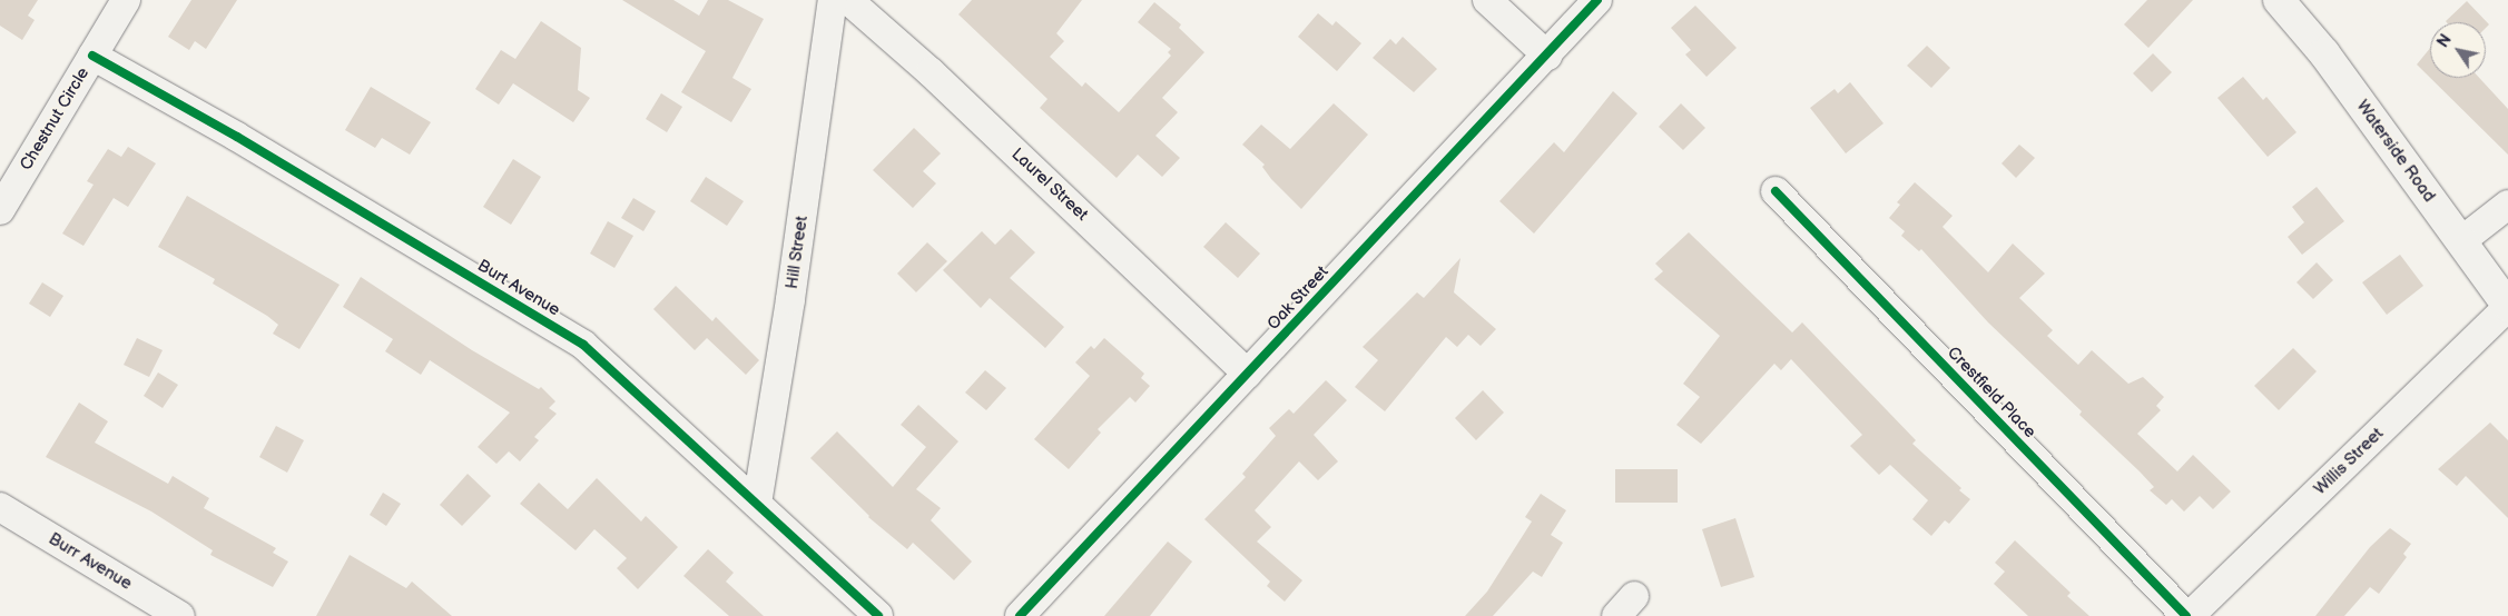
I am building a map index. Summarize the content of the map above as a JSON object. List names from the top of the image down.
{
  "streets": {
    "main road": ["Waterside Road"],
    "street": [
      "Chestnut Circle",
      "Laurel Street",
      "Hill Street",
      "Burt Avenue",
      "Oak Street",
      "Crestfield Place",
      "Willis Street",
      "Burr Avenue"
    ]
  },
  "crossings": [
    ["Chestnut Circle", "Burt Avenue"],
    ["Waterside Road", "Willis Street"],
    ["Laurel Street", "Oak Street"],
    ["Hill Street", "Burt Avenue"],
    ["Crestfield Place", "Willis Street"]
  ],
  "north": "top left"
}
